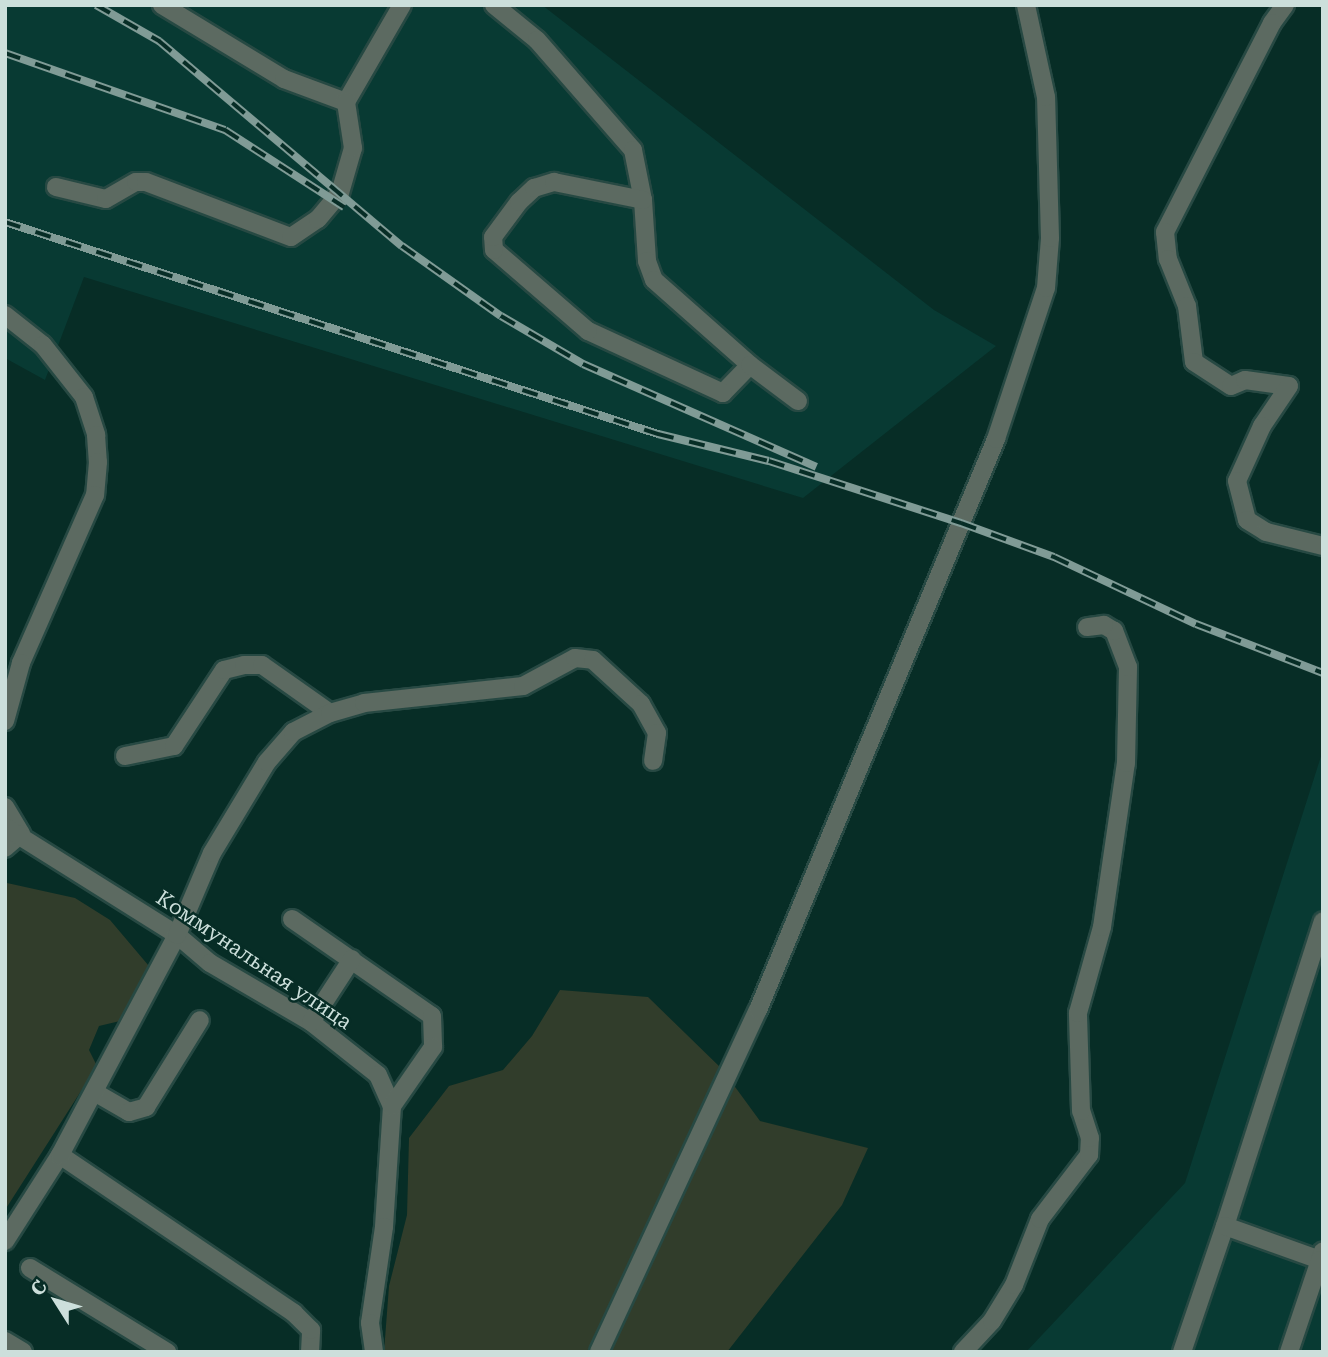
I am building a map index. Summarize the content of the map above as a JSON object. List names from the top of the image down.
{
  "streets": {
    "street": ["Коммунальная улица"]
  },
  "north": "top left"
}
